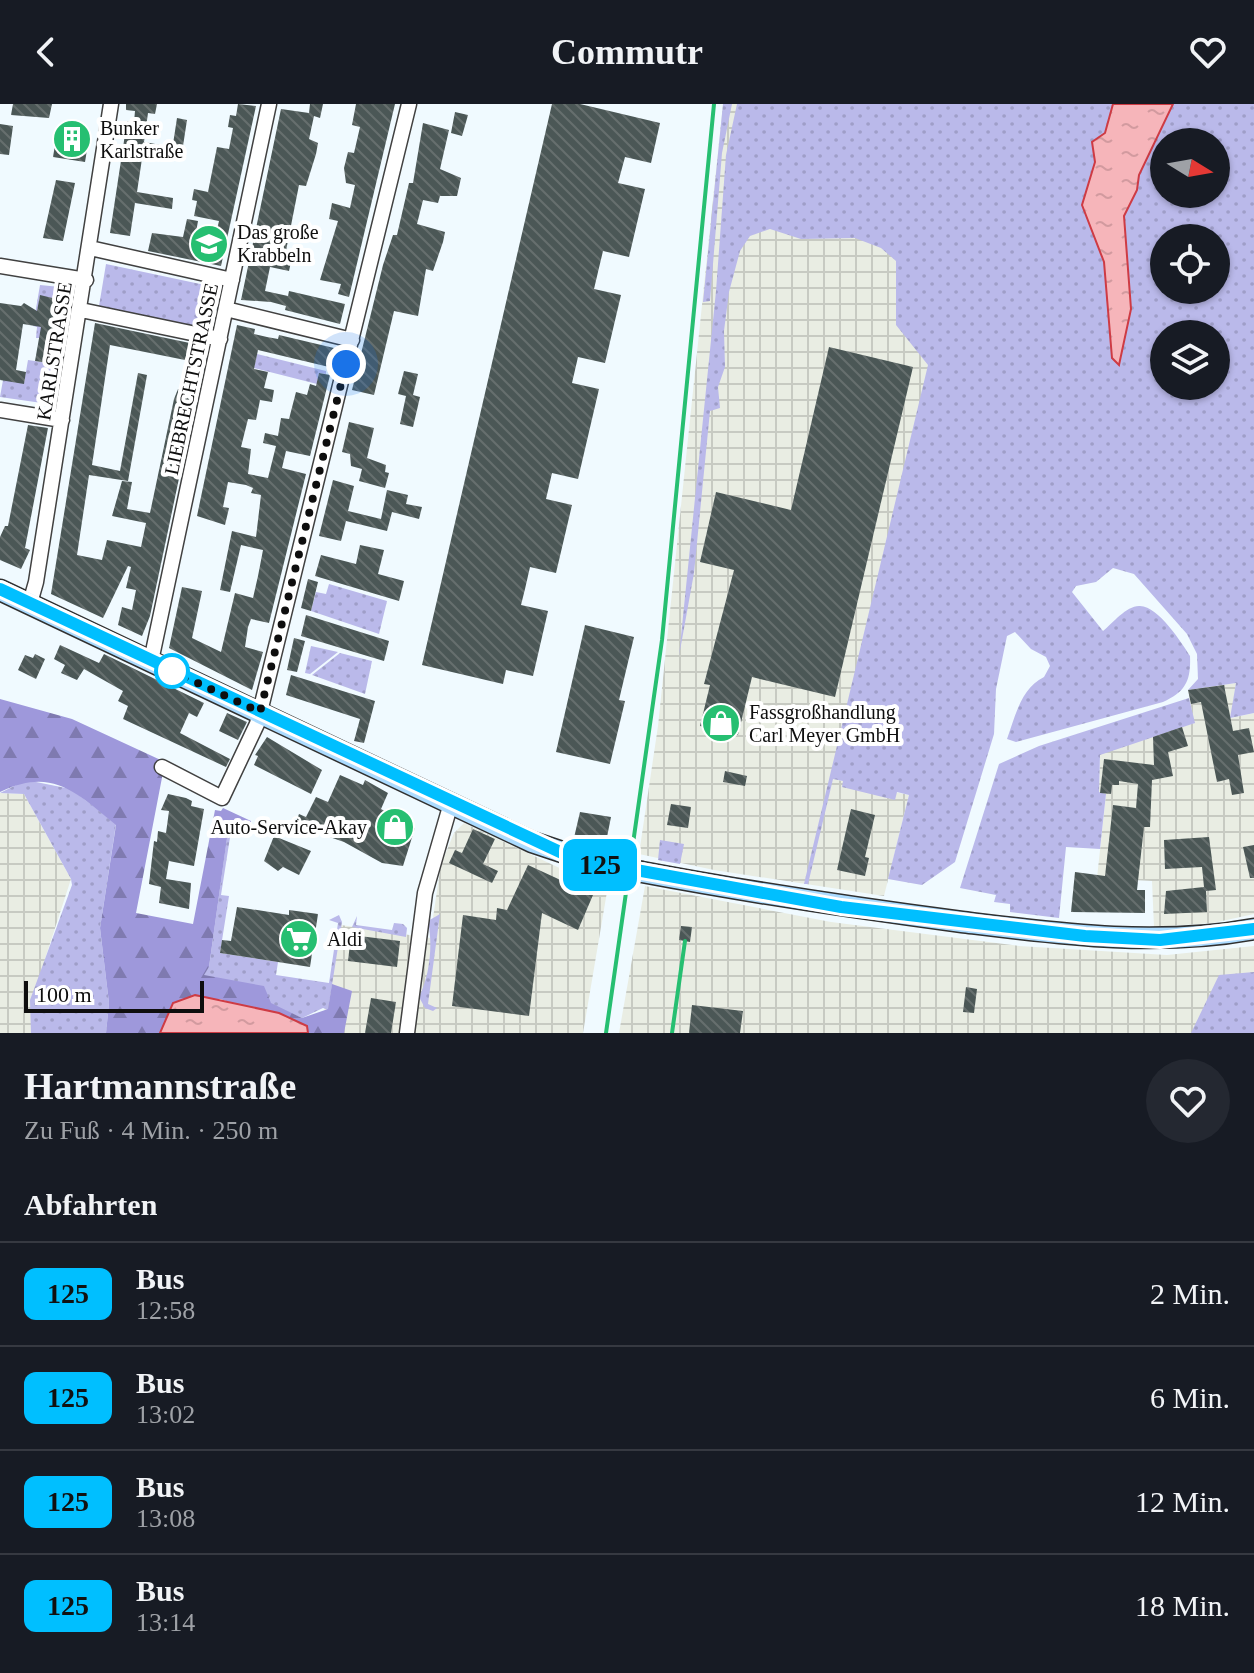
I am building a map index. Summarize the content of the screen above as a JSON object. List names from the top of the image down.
{
  "streets": {
    "street": ["KARLSTRASSE", "LIEBRECHTSTRASSE"]
  },
  "places": {
    "building": ["Bunker Karlstraße"],
    "school or university": ["Das große Krabbeln"],
    "shop": ["Fassgroßhandlung Carl Meyer GmbH", "Auto-Service-Akay"],
    "supermarket": ["Aldi"]
  },
  "lines": ["bus line 125"],
  "scale_bar": "100 m",
  "north": "right",
  "page": {
    "header": "Commutr",
    "on_map": "125",
    "scale": "100 m",
    "heading": [
      ["Hartmannstraße", "Zu Fuß · 4 Min. · 250 m"],
      "Abfahrten"
    ],
    "list": [
      {
        "mark": "125",
        "name": "Bus",
        "note": "12:58",
        "value": "2 Min."
      },
      {
        "mark": "125",
        "name": "Bus",
        "note": "13:02",
        "value": "6 Min."
      },
      {
        "mark": "125",
        "name": "Bus",
        "note": "13:08",
        "value": "12 Min."
      },
      {
        "mark": "125",
        "name": "Bus",
        "note": "13:14",
        "value": "18 Min."
      }
    ]
  }
}
